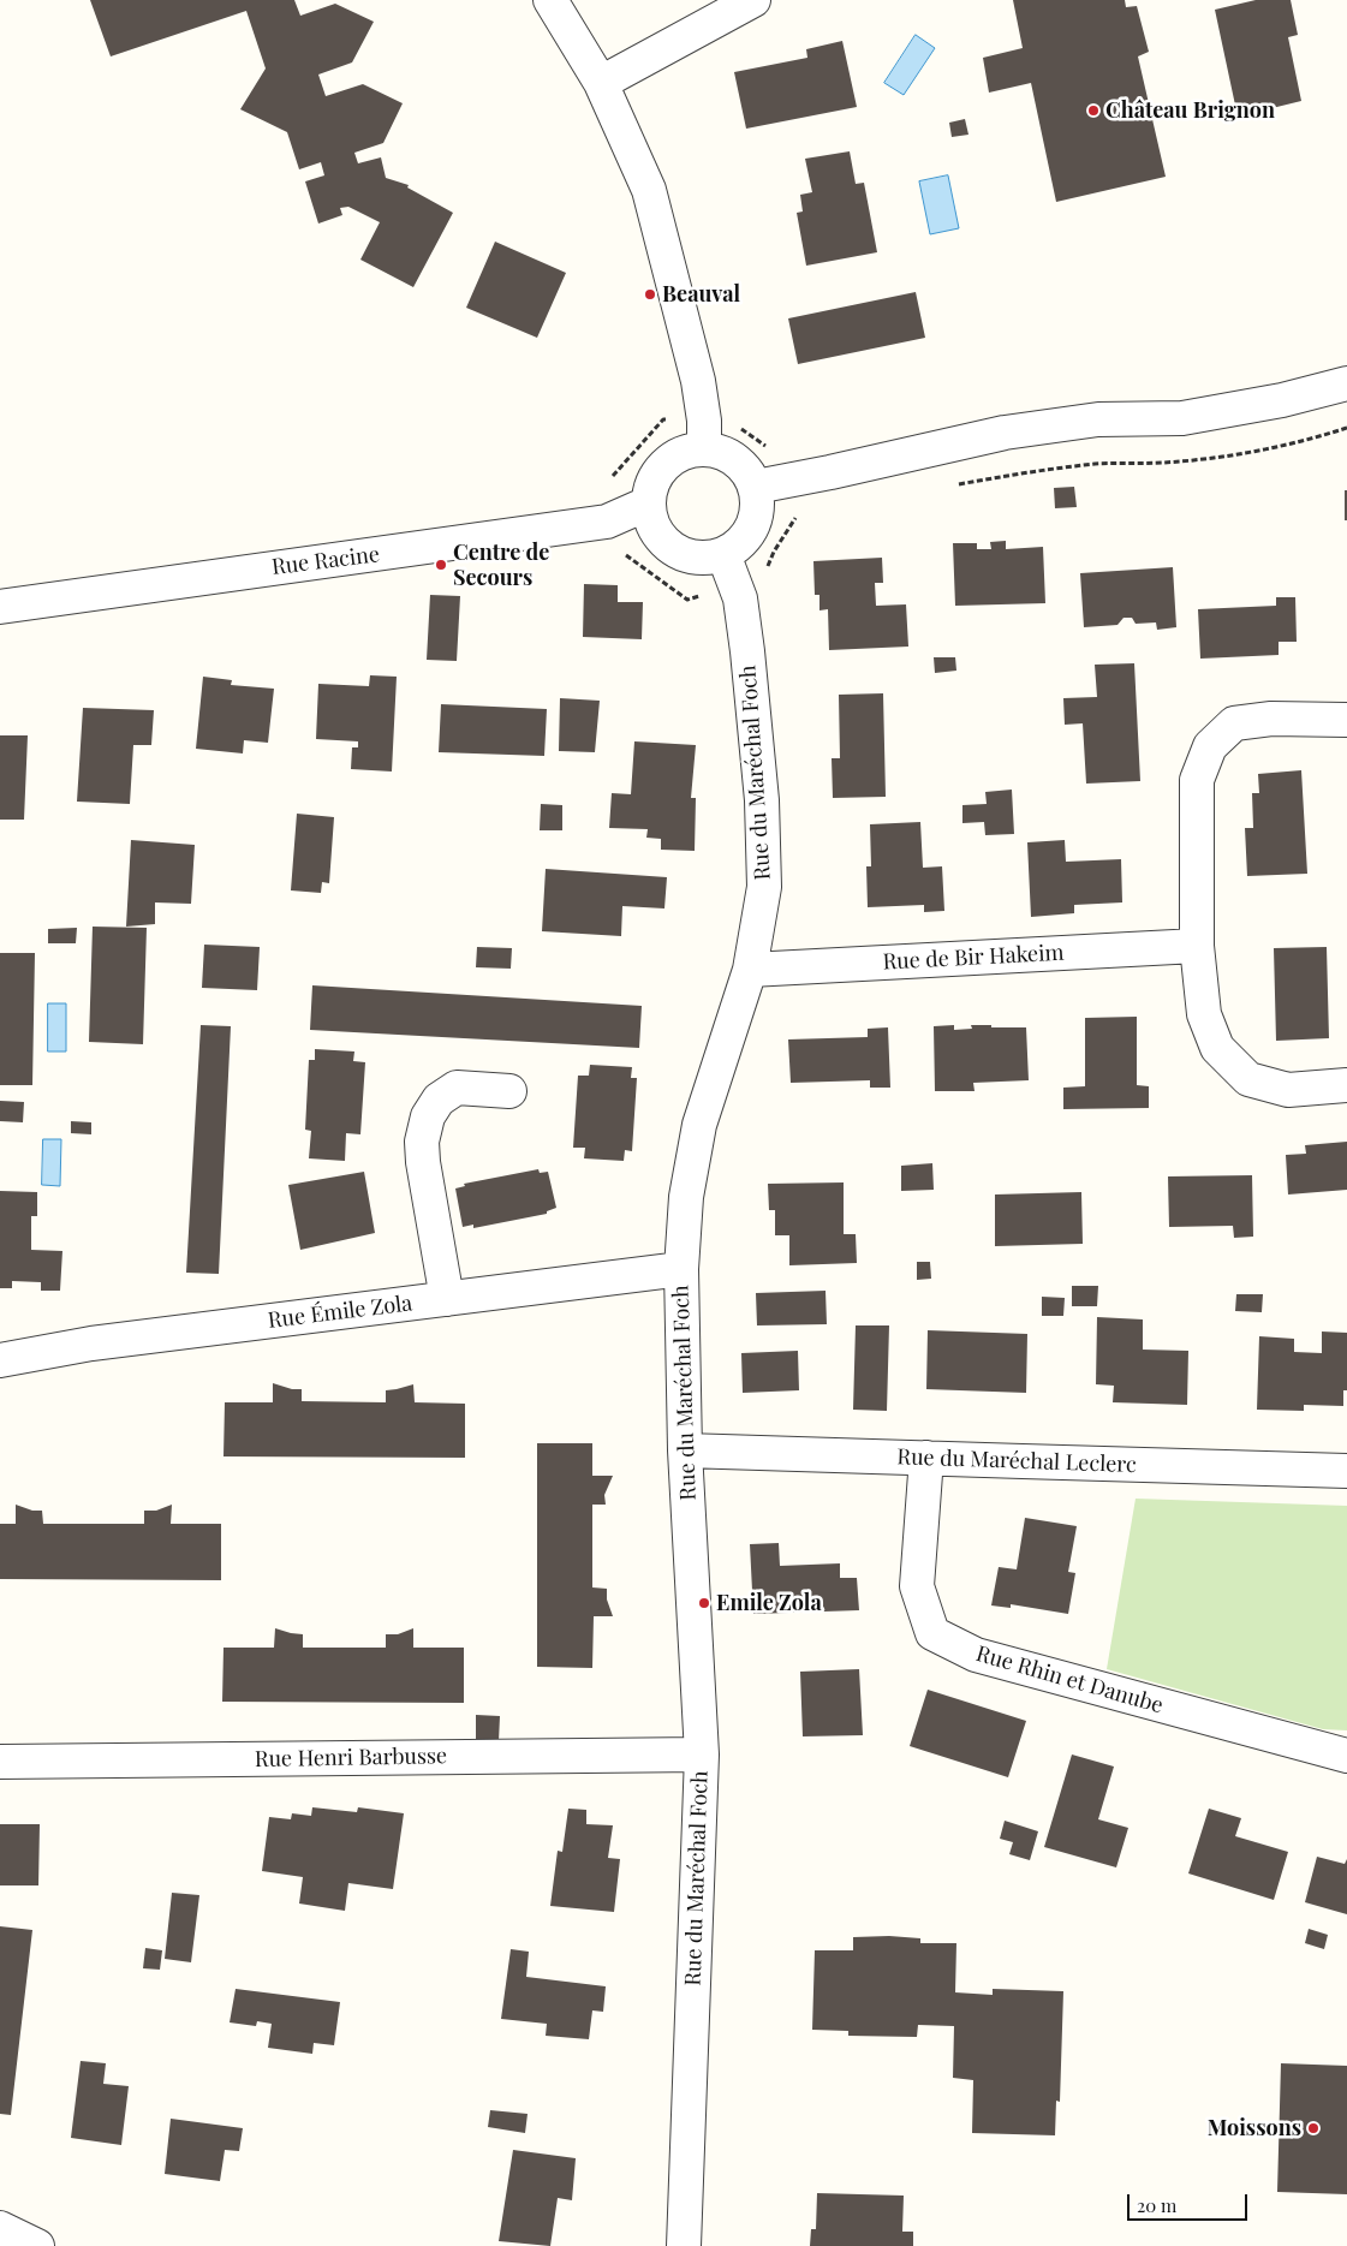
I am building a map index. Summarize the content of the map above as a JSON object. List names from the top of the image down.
{
  "streets": {
    "street": [
      "Rue Racine",
      "Rue du Maréchal Foch",
      "Rue de Bir Hakeim",
      "Rue Émile Zola",
      "Rue du Maréchal Leclerc",
      "Rue Rhin et Danube",
      "Rue Henri Barbusse"
    ]
  },
  "crossings": [
    ["Rue Racine", "Rue du Maréchal Foch"],
    ["Rue du Maréchal Foch", "Rue de Bir Hakeim"],
    ["Rue du Maréchal Foch", "Rue Émile Zola"],
    ["Rue du Maréchal Foch", "Rue du Maréchal Leclerc"],
    ["Rue du Maréchal Foch", "Rue Henri Barbusse"],
    ["Rue du Maréchal Leclerc", "Rue Rhin et Danube"]
  ],
  "places": [
    "Château Brignon",
    "Beauval",
    "Centre de Secours",
    "Emile Zola",
    "Moissons"
  ],
  "scale_bar": "20 m"
}
